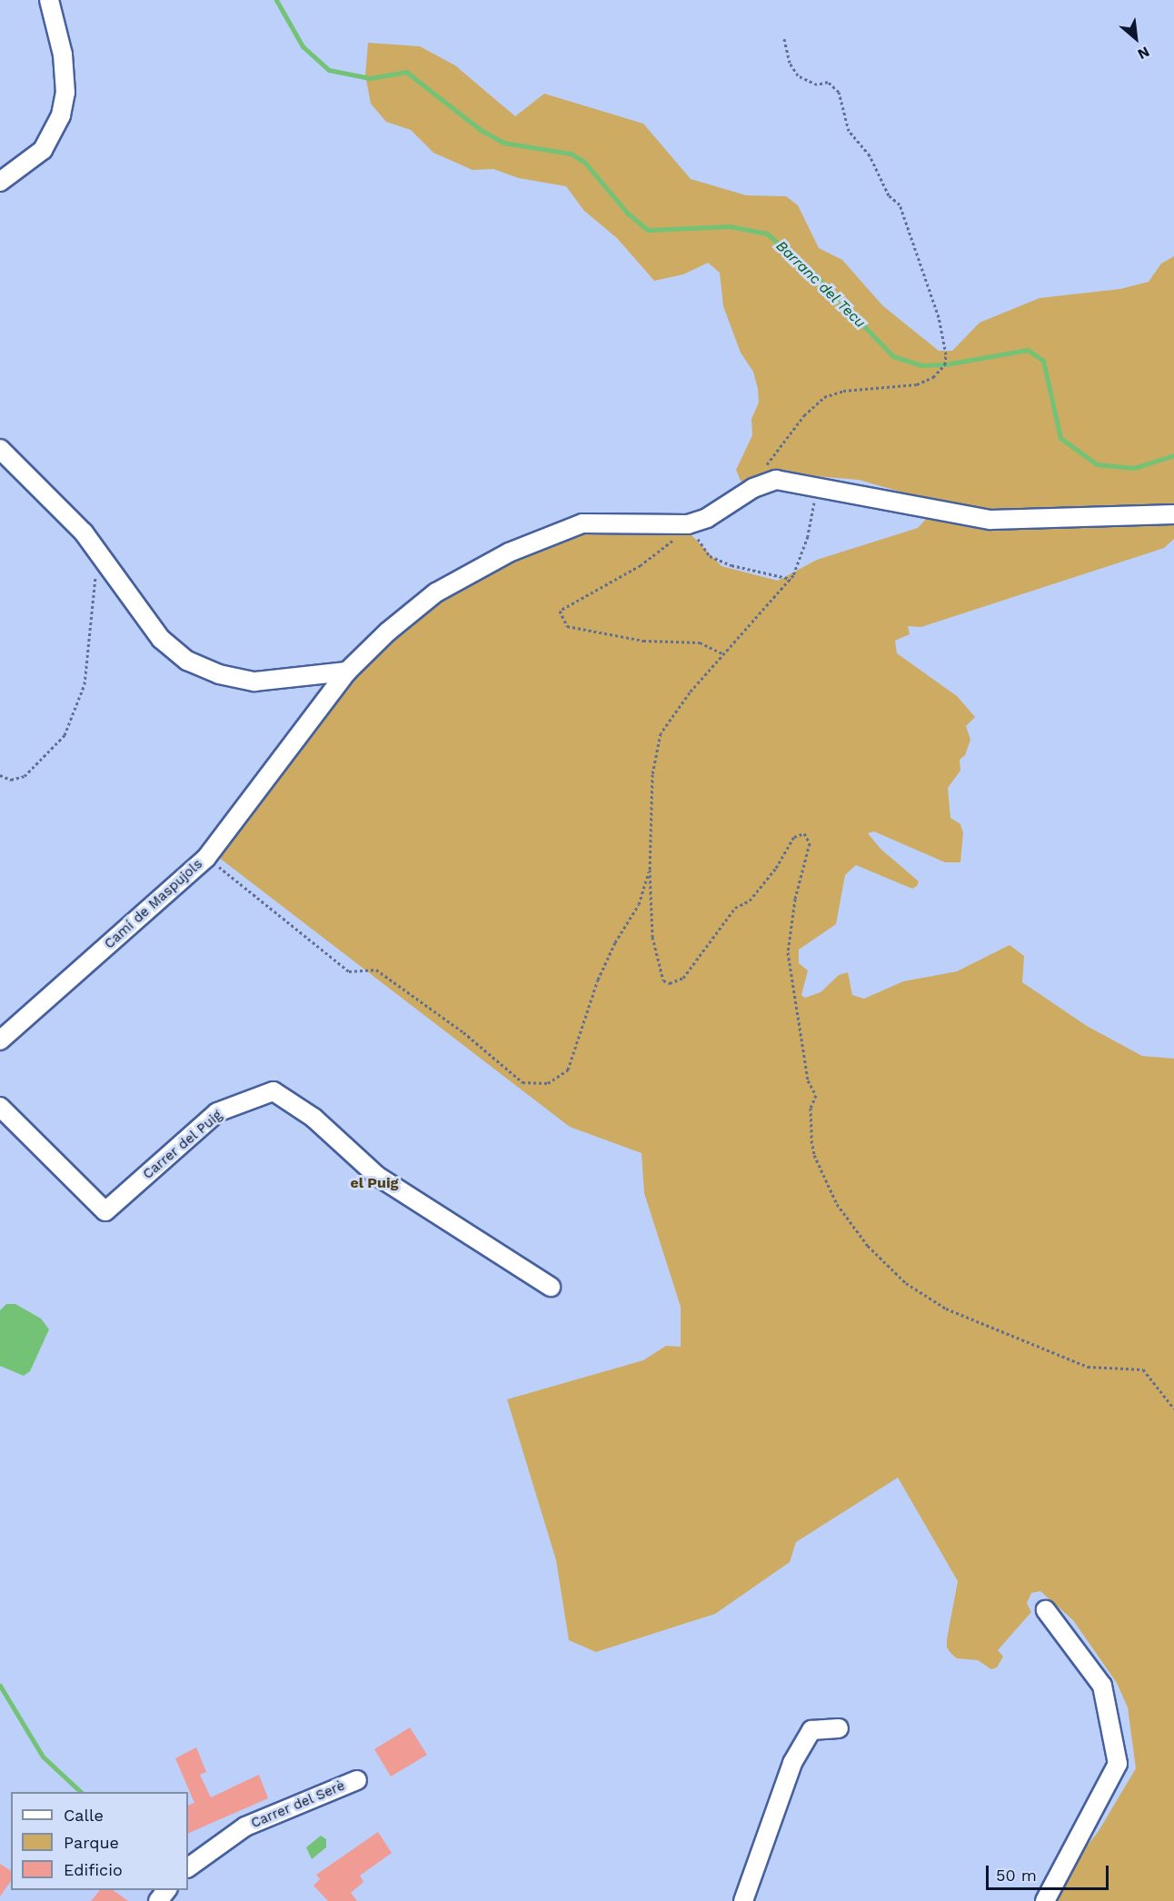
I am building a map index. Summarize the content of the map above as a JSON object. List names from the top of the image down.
{
  "streets": {
    "street": ["Camí de Maspujols", "Carrer del Puig", "Carrer del Serè"]
  },
  "districts": ["el Puig"],
  "water": ["Barranc del Tecu"],
  "legend": ["Calle", "Parque", "Edificio"],
  "scale_bar": "50 m",
  "north": "bottom right"
}
